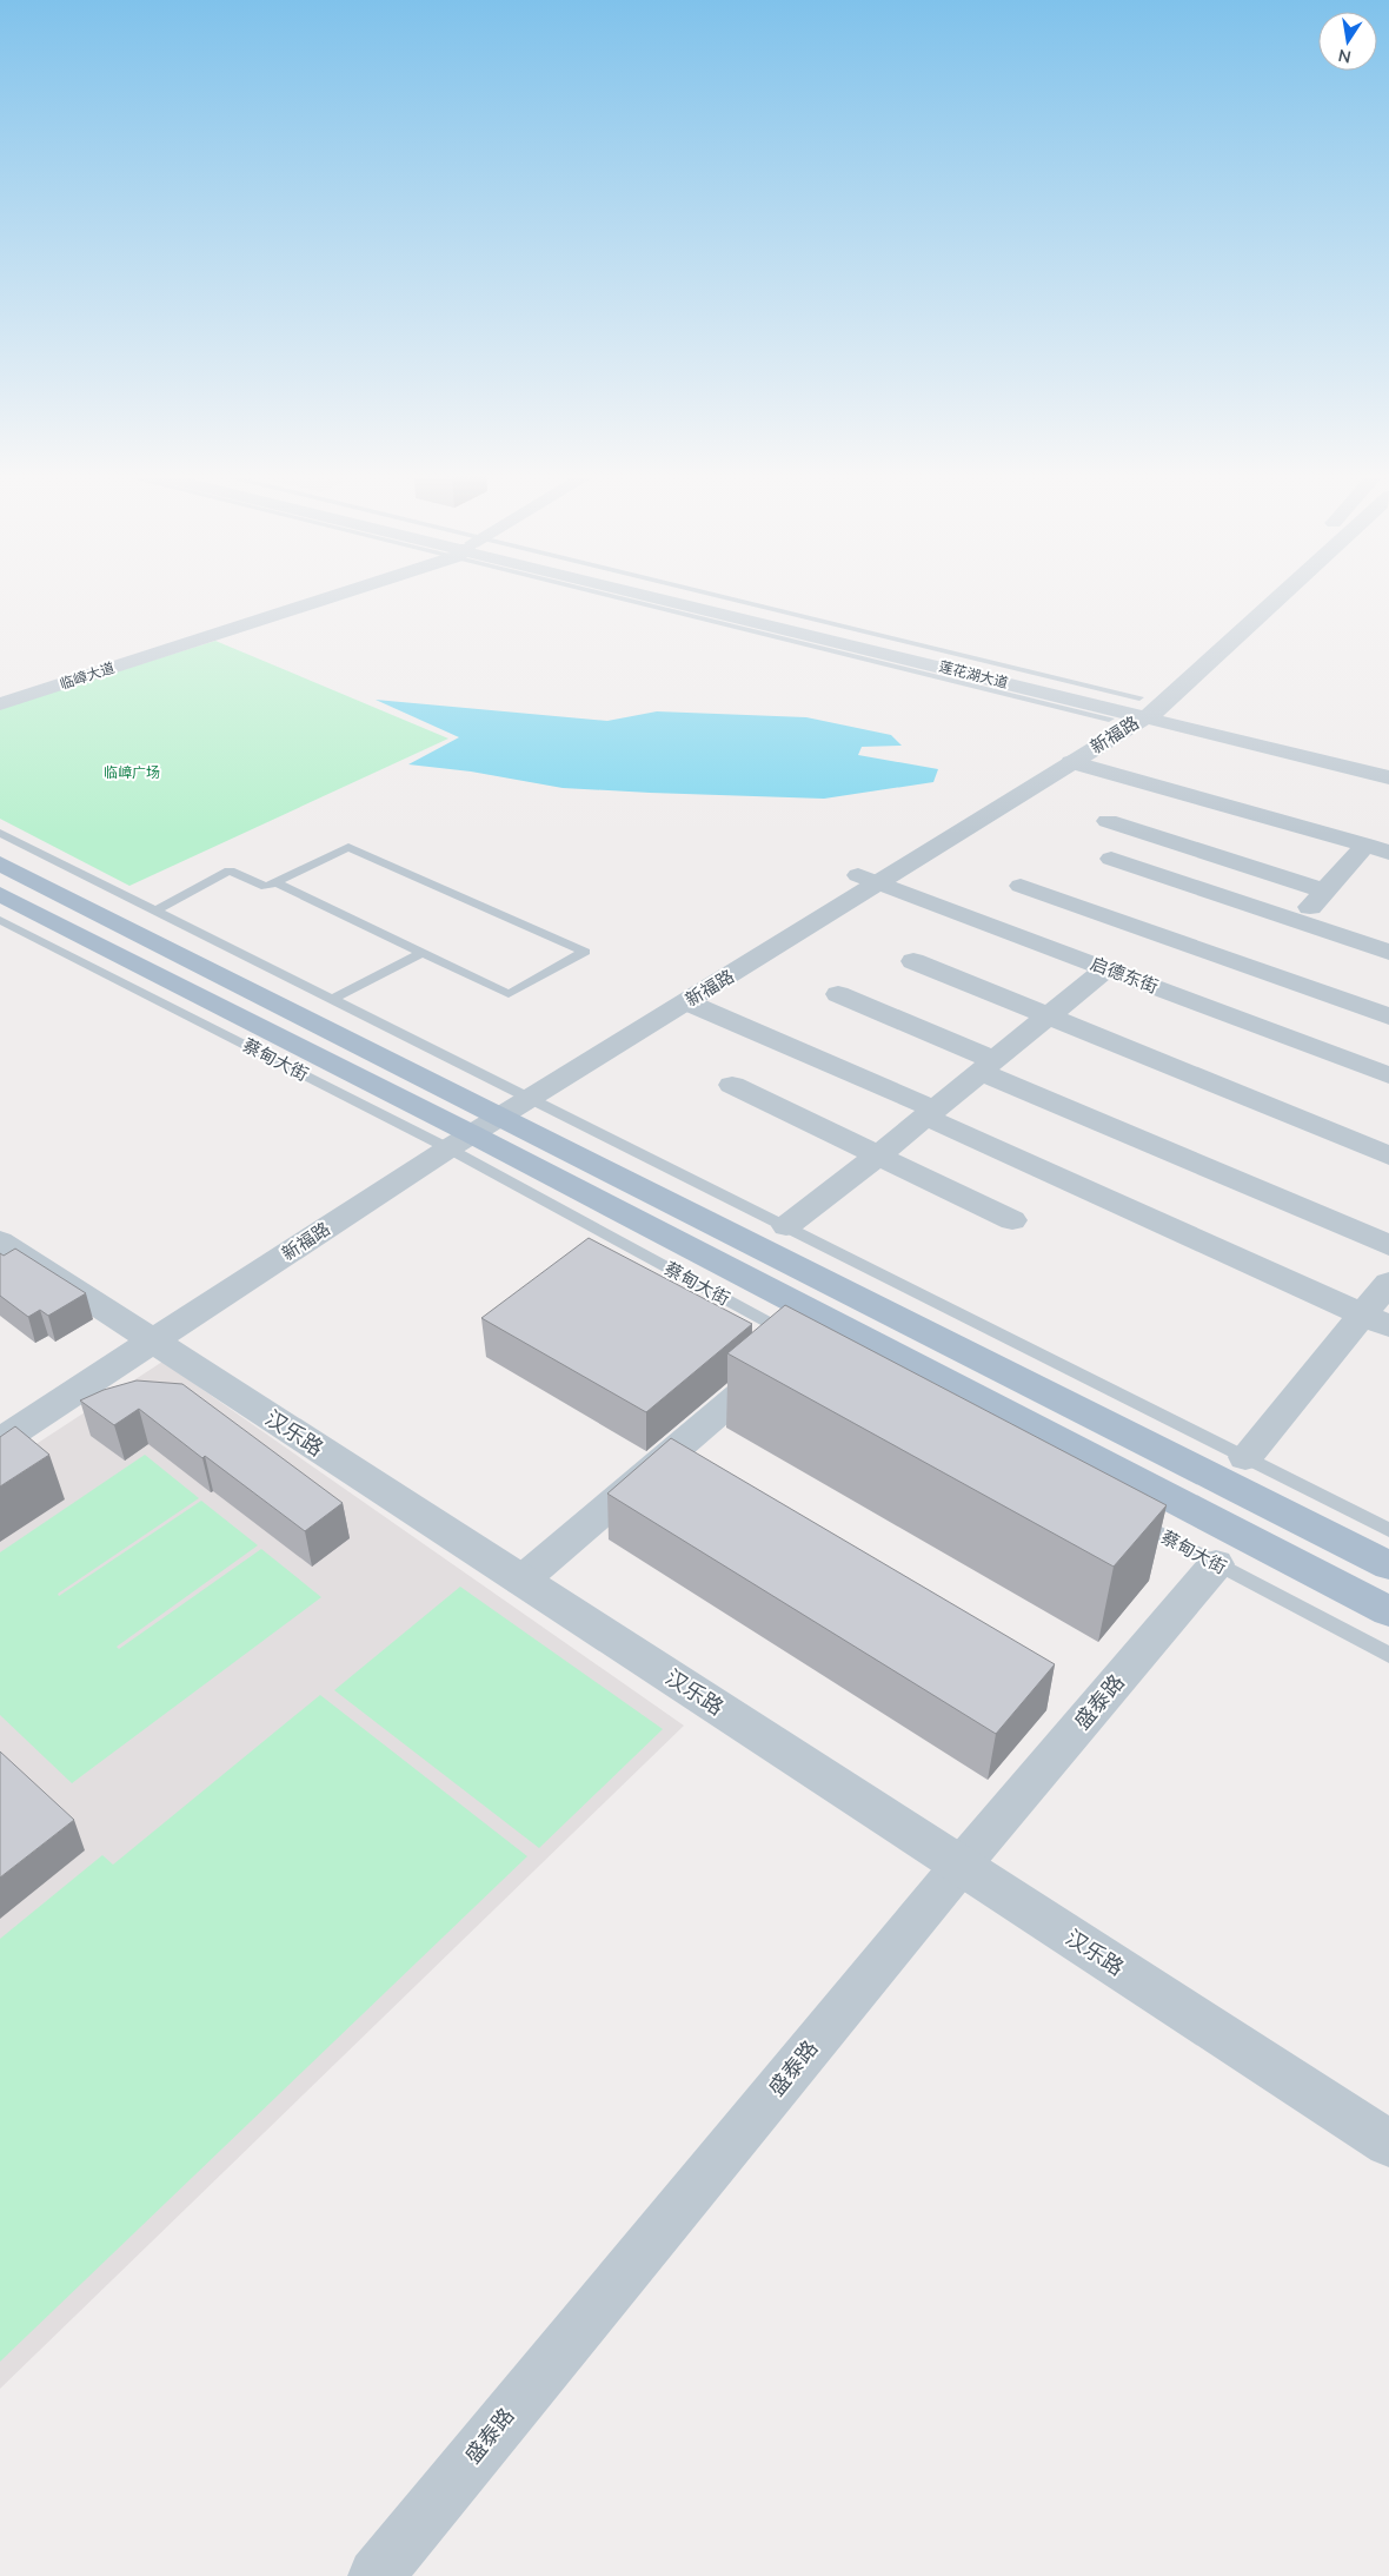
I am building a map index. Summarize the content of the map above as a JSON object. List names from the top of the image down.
{
  "streets": {
    "main road": ["蔡甸大街"],
    "street": [
      "莲花湖大道",
      "临嶂大道",
      "新福路",
      "启德东街",
      "汉乐路",
      "盛泰路"
    ]
  },
  "crossings": [
    ["莲花湖大道", "新福路"],
    ["新福路", "启德东街"],
    ["新福路", "蔡甸大街"],
    ["新福路", "汉乐路"],
    ["蔡甸大街", "盛泰路"],
    ["汉乐路", "盛泰路"]
  ],
  "parks": ["临嶂广场"],
  "north": "bottom"
}
